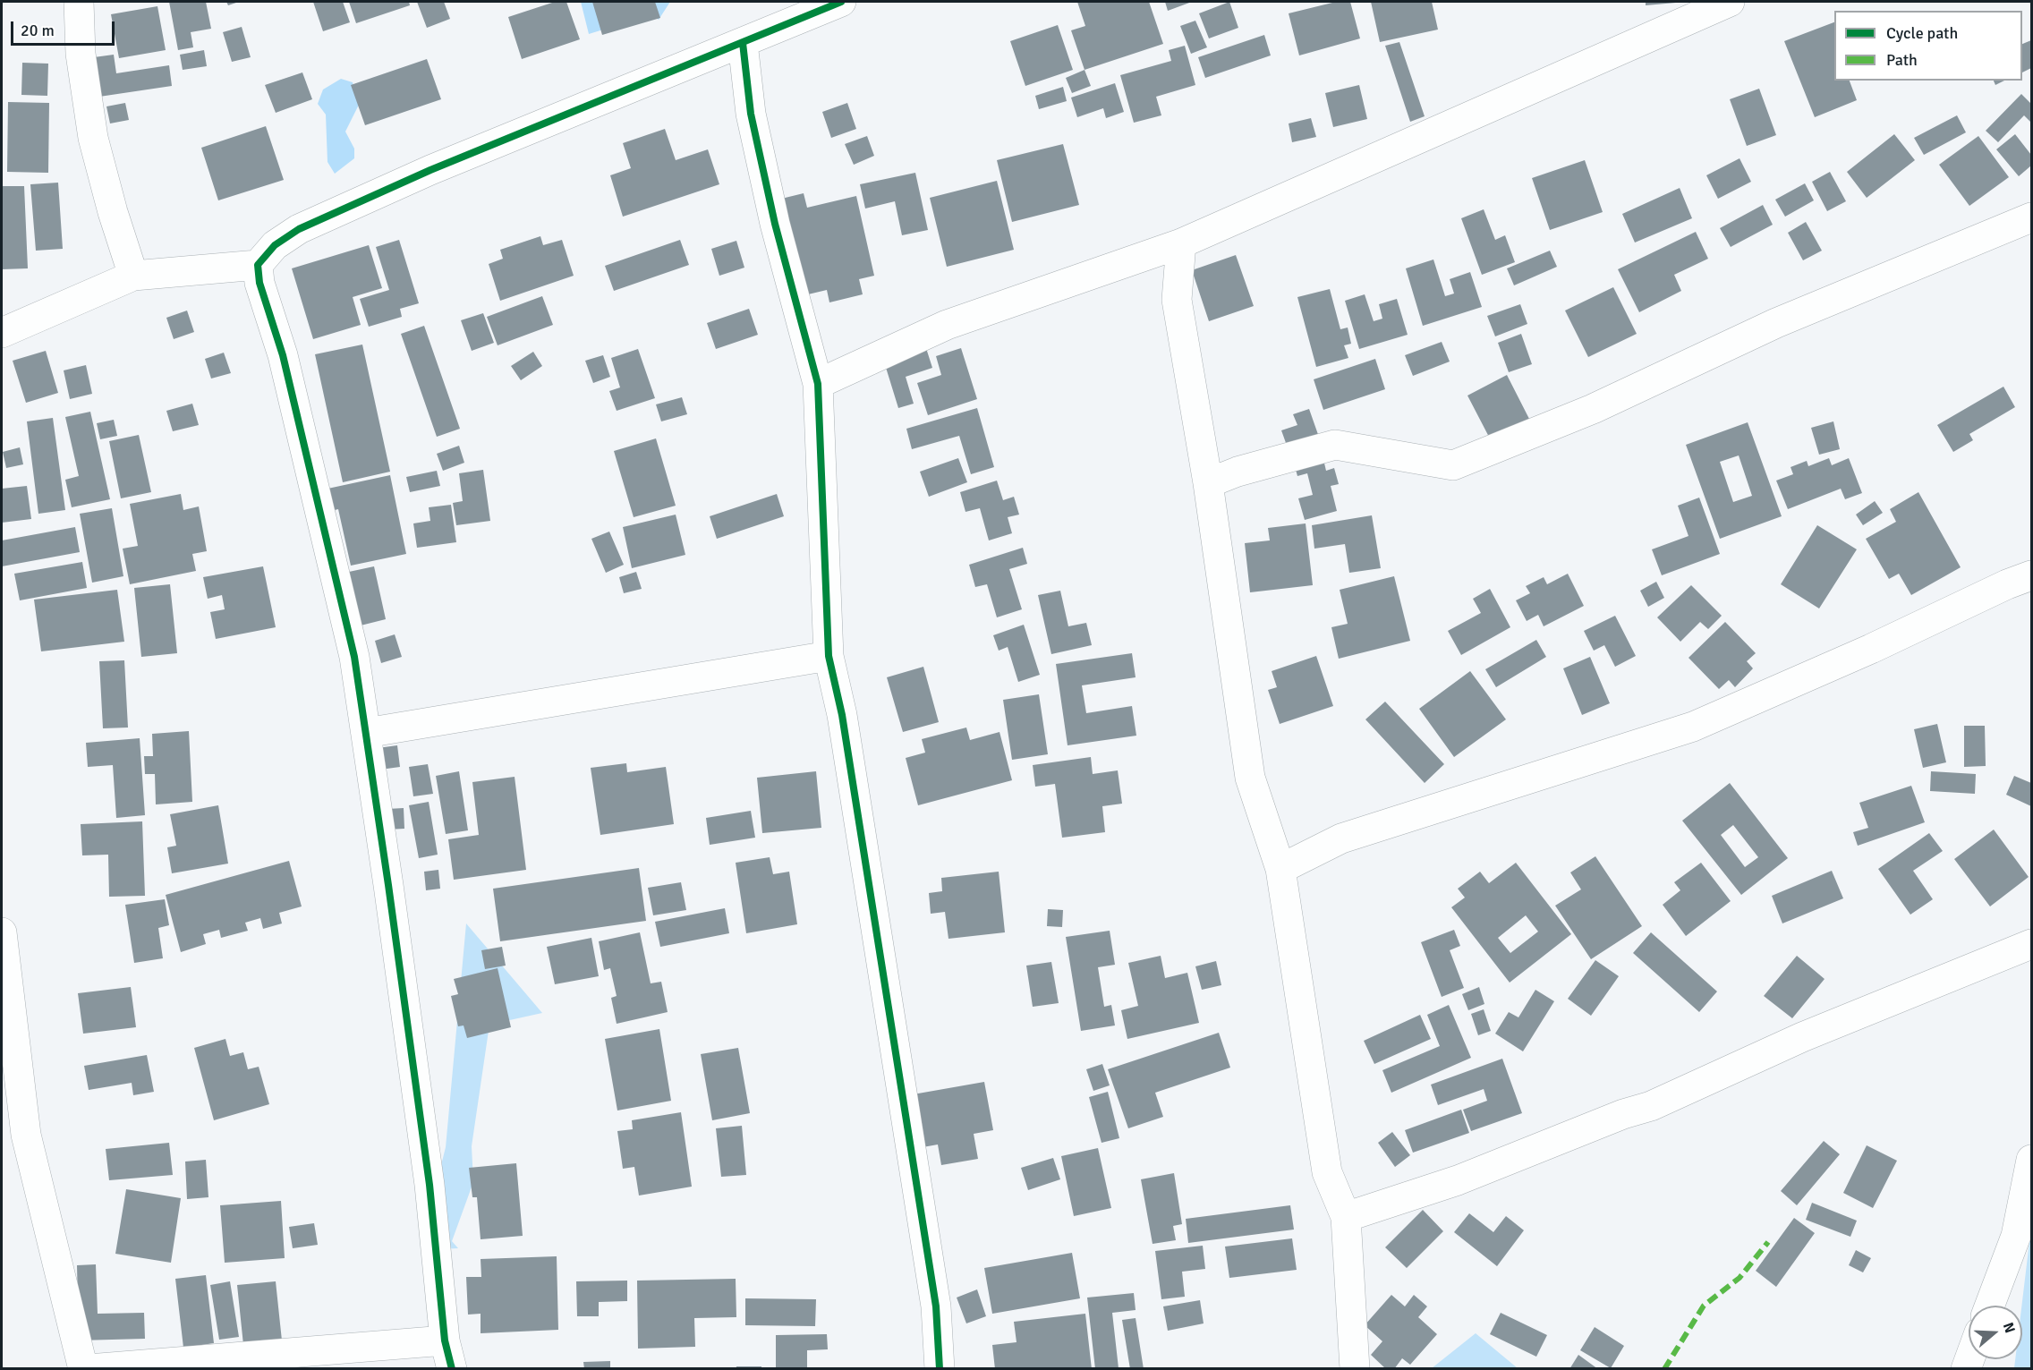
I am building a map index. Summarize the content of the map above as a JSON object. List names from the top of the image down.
{
  "legend": ["Cycle path", "Path"],
  "scale_bar": "20 m",
  "north": "right"
}
